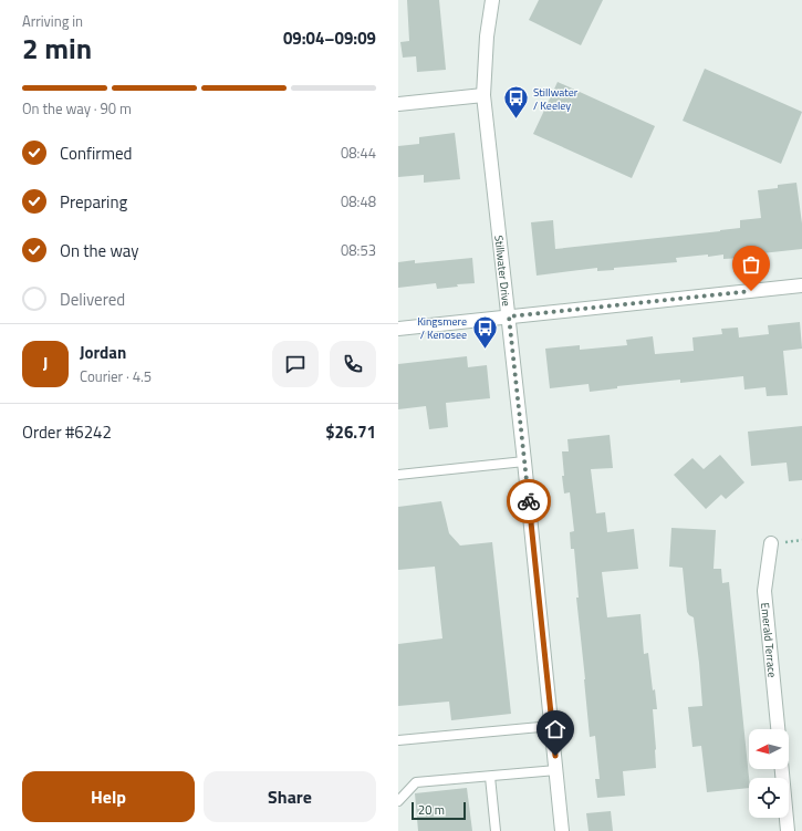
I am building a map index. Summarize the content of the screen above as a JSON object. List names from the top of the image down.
{
  "streets": {
    "street": ["Stillwater Drive", "Emerald Terrace"]
  },
  "places": {
    "bus stop": ["Stillwater / Keeley", "Kingsmere / Kenosee"]
  },
  "scale_bar": "20 m",
  "north": "left",
  "page": {
    "heading": ["2 min", "Arriving in", "09:04–09:09"],
    "panel": [
      "Jordan",
      "Courier · 4.5",
      "Order #6242",
      "$26.71"
    ],
    "bar": "On the way · 90 m",
    "list": [
      ["Confirmed", "08:44"],
      ["Preparing", "08:48"],
      ["On the way", "08:53"],
      "Delivered"
    ],
    "round": "J",
    "buttons": ["Help", "Share"],
    "scale": "20 m"
  }
}
